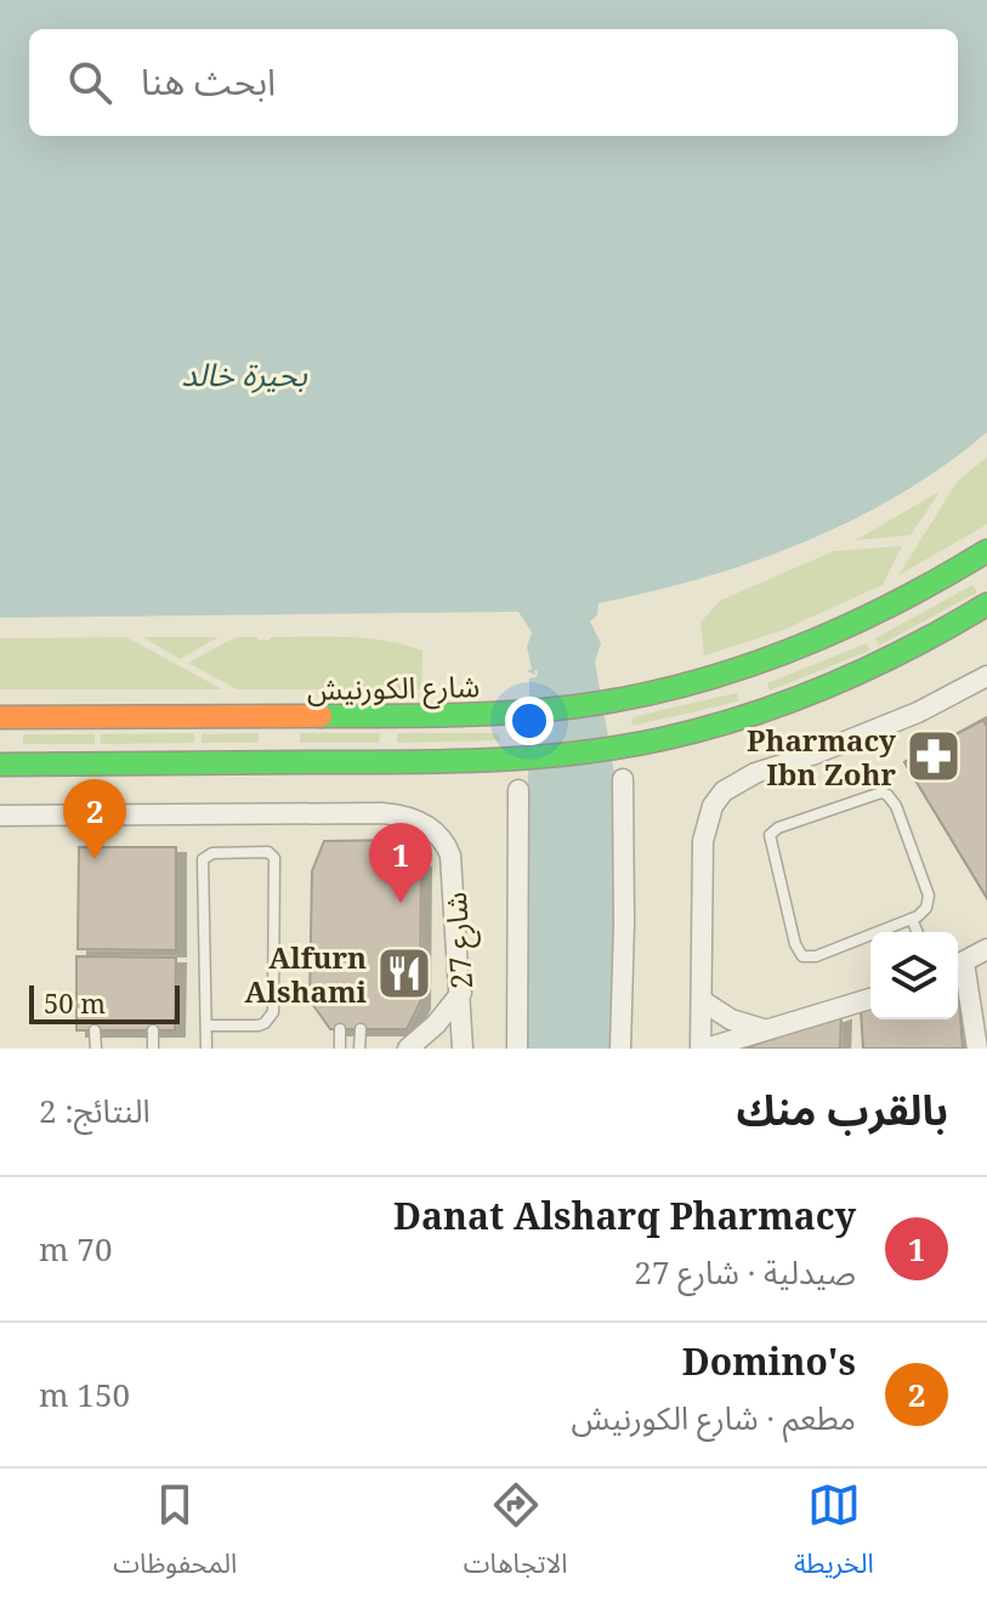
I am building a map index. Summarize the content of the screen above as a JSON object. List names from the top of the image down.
{
  "streets": {
    "main road": ["شارع الكورنيش"],
    "street": ["شارع 27"]
  },
  "water": ["بحيرة خالد"],
  "places": {
    "pharmacy": ["Pharmacy Ibn Zohr"],
    "restaurant": ["Alfurn Alshami"]
  },
  "scale_bar": "50 m",
  "page": {
    "search": "ابحث هنا",
    "pins": ["2", "1"],
    "scale": "50 m",
    "heading": ["بالقرب منك", "النتائج: 2"],
    "list": [
      {
        "mark": "1",
        "name": "Danat Alsharq Pharmacy",
        "note": "صيدلية · شارع 27",
        "value": "70 m"
      },
      {
        "mark": "2",
        "name": "Domino's",
        "note": "مطعم · شارع الكورنيش",
        "value": "150 m"
      }
    ],
    "nav": ["الخريطة", "الاتجاهات", "المحفوظات"]
  }
}
